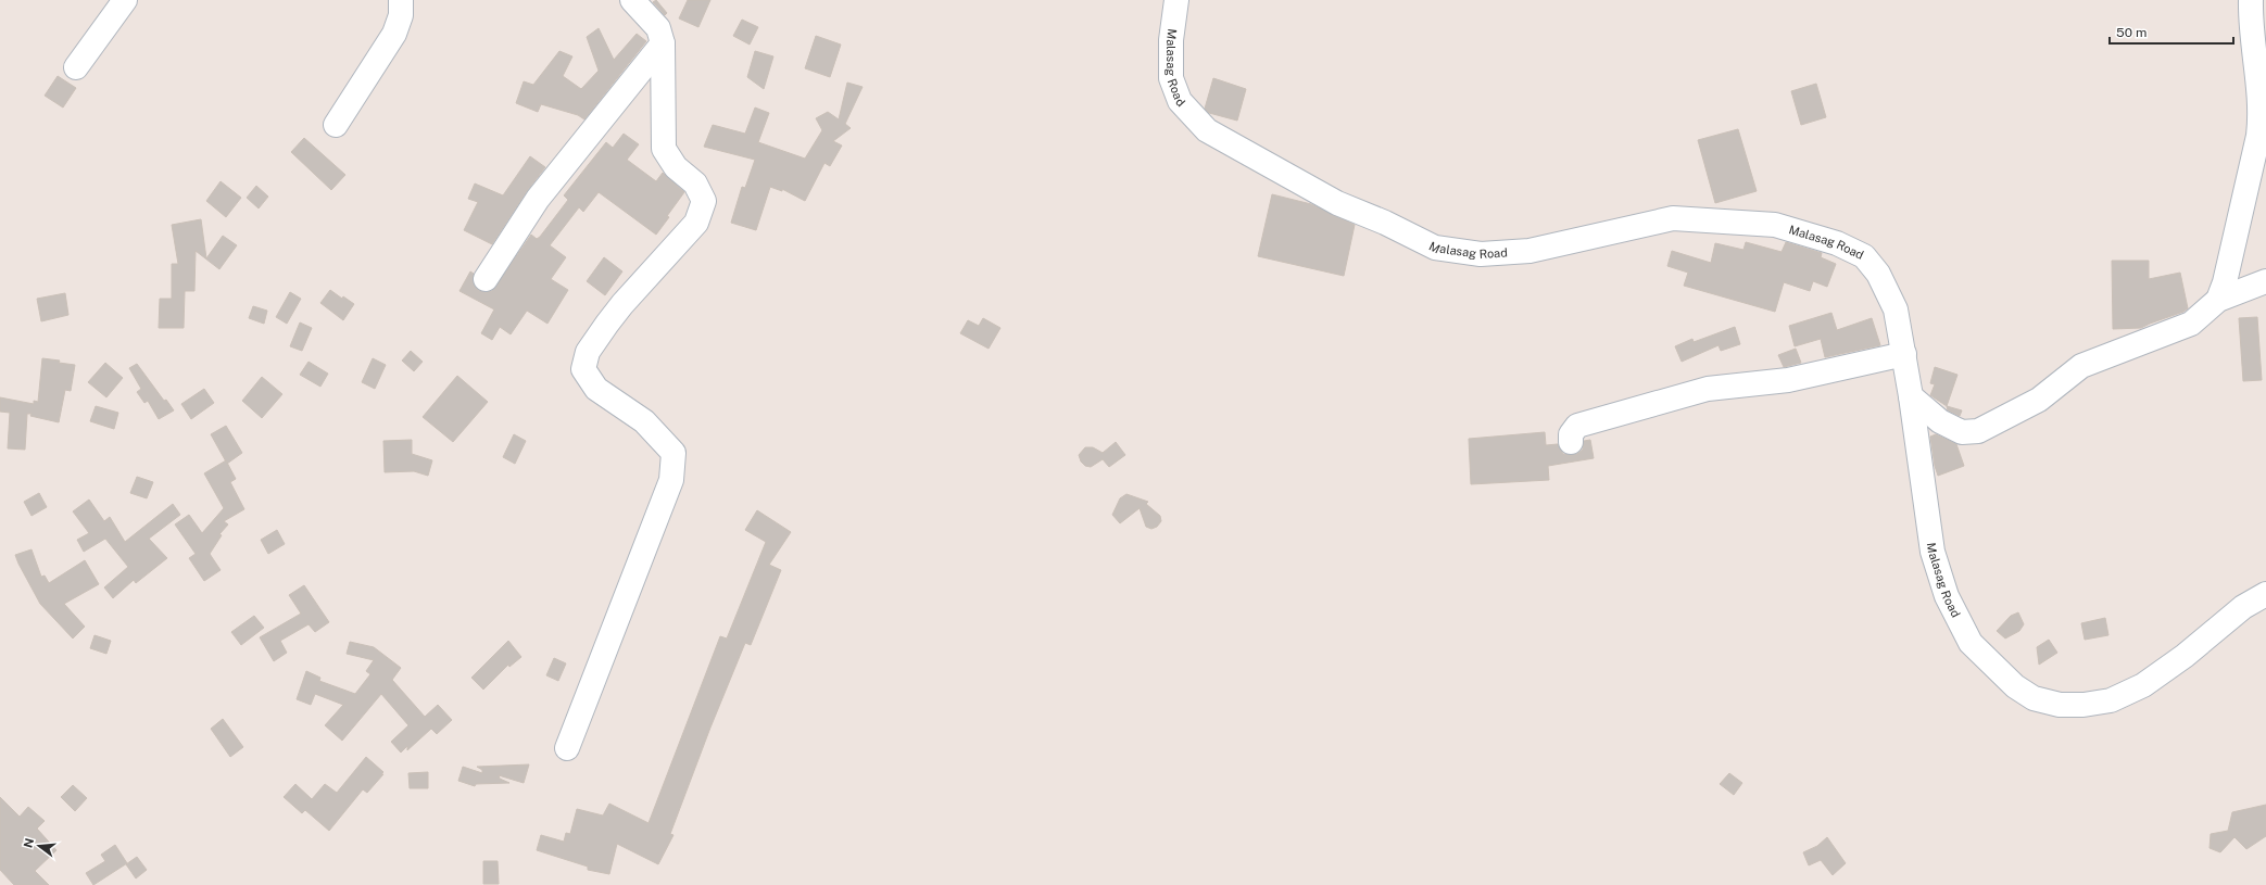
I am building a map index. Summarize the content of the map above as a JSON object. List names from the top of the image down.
{
  "streets": {
    "street": ["Malasag Road"]
  },
  "scale_bar": "50 m",
  "north": "left"
}
